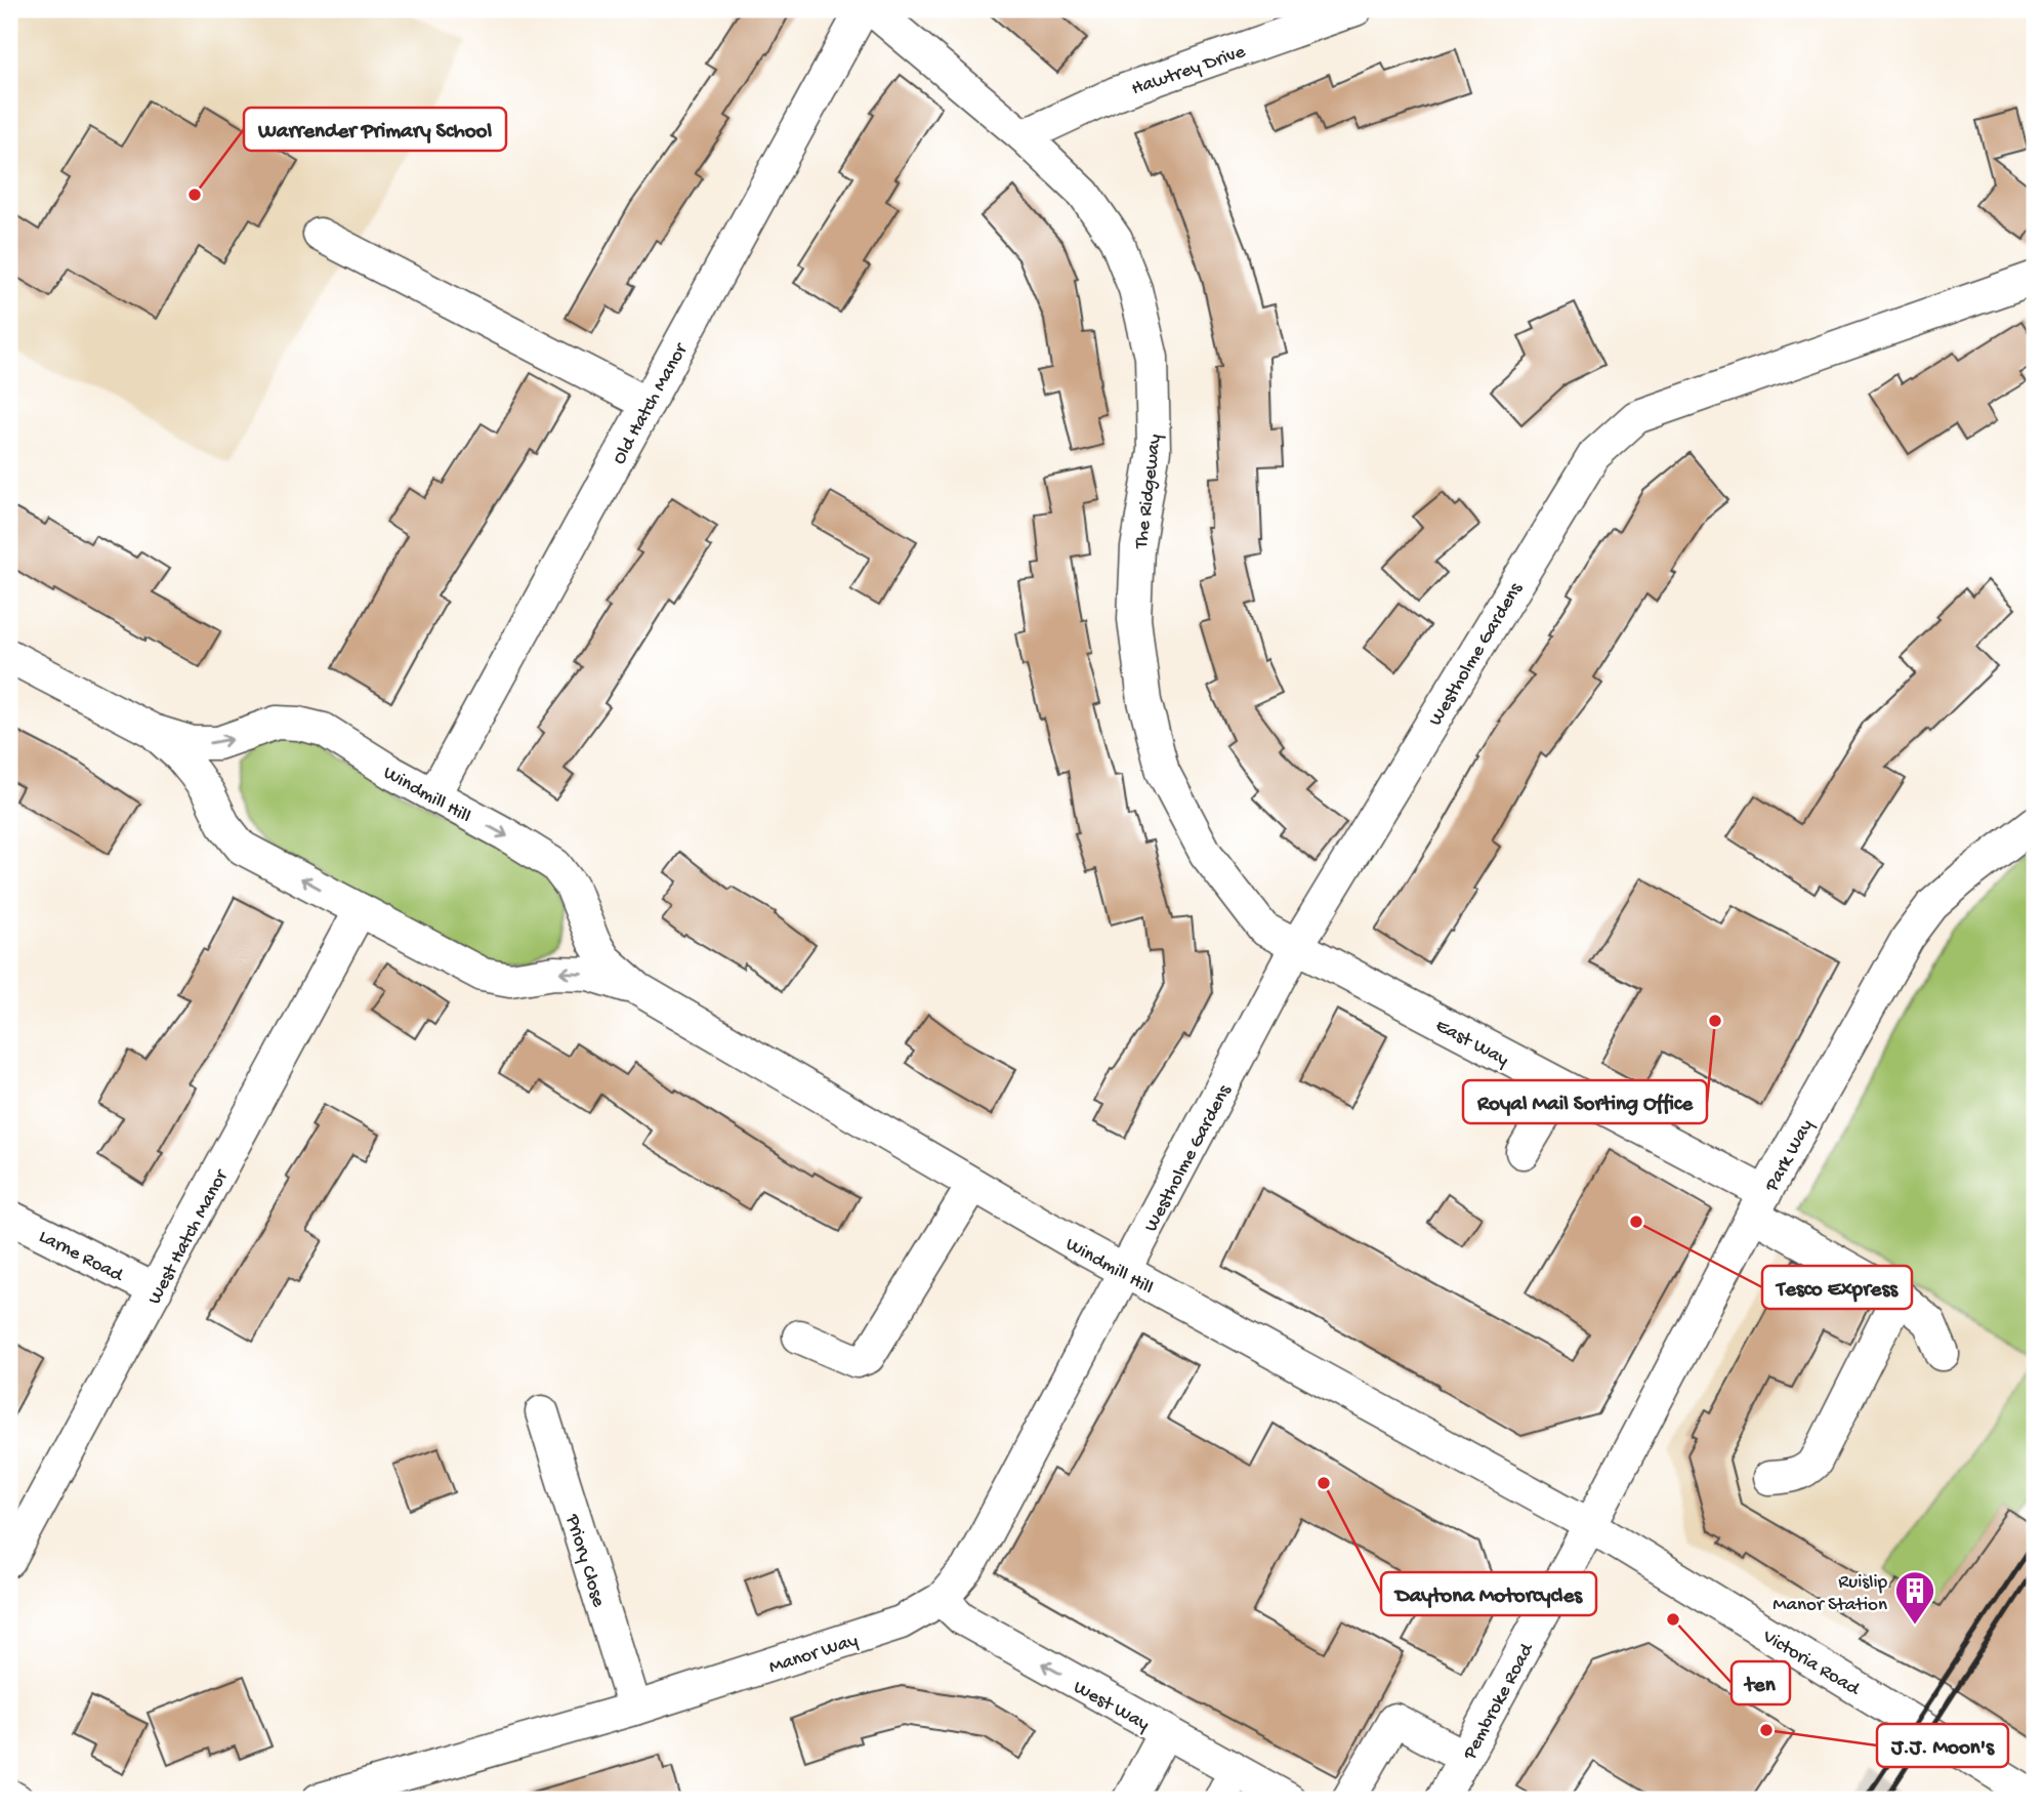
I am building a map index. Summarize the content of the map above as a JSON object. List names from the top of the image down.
{
  "streets": {
    "street": [
      "Hawtrey Drive",
      "Old Hatch Manor",
      "The Ridgeway",
      "Westholme Gardens",
      "Windmill Hill",
      "East Way",
      "Park Way",
      "West Hatch Manor",
      "Larne Road",
      "Priory Close",
      "Manor Way",
      "Victoria Road",
      "Pembroke Road",
      "West Way"
    ]
  },
  "crossings": [
    ["Hawtrey Drive", "The Ridgeway"],
    ["Old Hatch Manor", "Windmill Hill"],
    ["The Ridgeway", "Westholme Gardens"],
    ["The Ridgeway", "East Way"],
    ["Westholme Gardens", "Windmill Hill"],
    ["Westholme Gardens", "East Way"],
    ["Westholme Gardens", "Manor Way"],
    ["Windmill Hill", "Park Way"],
    ["Windmill Hill", "West Hatch Manor"],
    ["Windmill Hill", "Manor Way"],
    ["Windmill Hill", "Victoria Road"],
    ["Windmill Hill", "Pembroke Road"],
    ["East Way", "Park Way"],
    ["Park Way", "Victoria Road"],
    ["Park Way", "Pembroke Road"],
    ["West Hatch Manor", "Larne Road"],
    ["Priory Close", "Manor Way"],
    ["Manor Way", "West Way"],
    ["Victoria Road", "Pembroke Road"]
  ],
  "one_way": ["West Way"],
  "places": {
    "other": [
      "Warrender Primary School",
      "Royal Mail Sorting Office",
      "Tesco Express",
      "Daytona Motorcycles",
      "ten",
      "J.J. Moon's"
    ],
    "building": ["Ruislip Manor Station"]
  }
}
